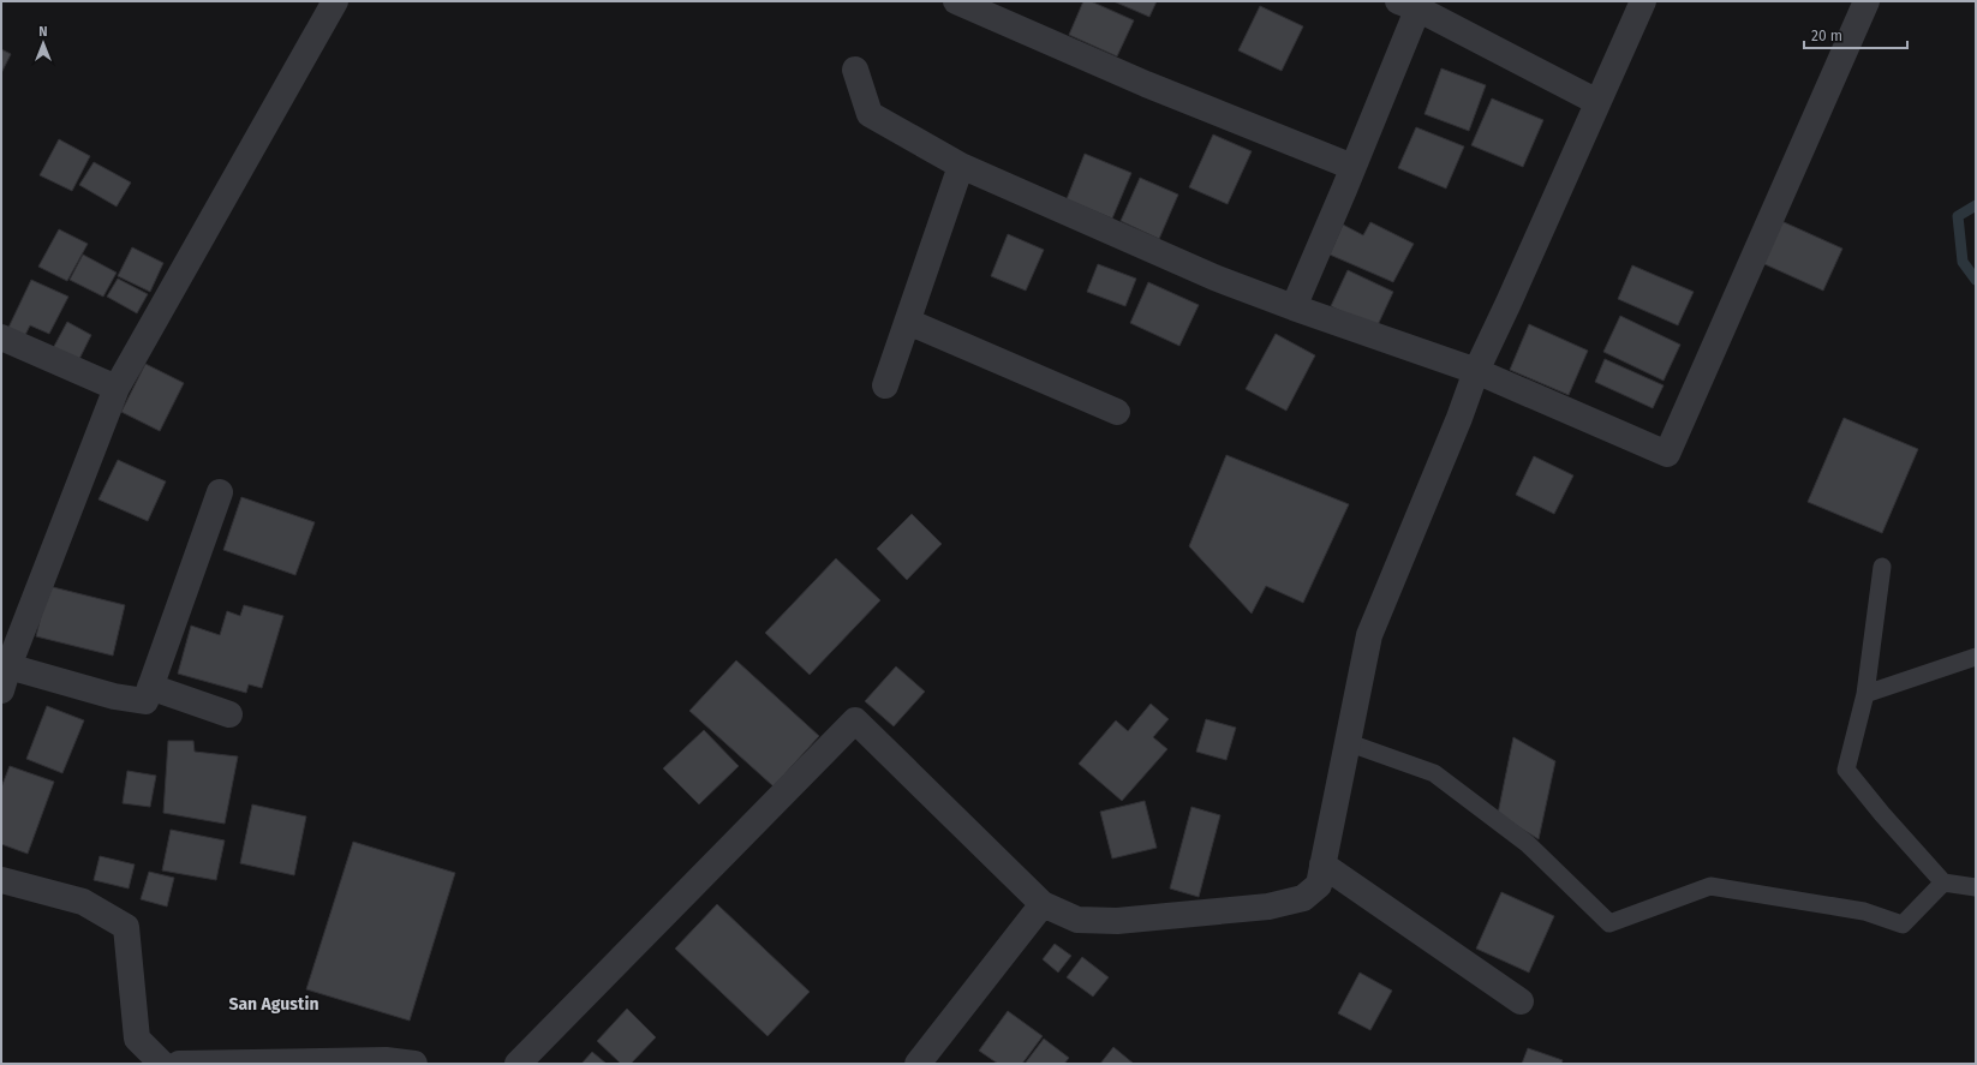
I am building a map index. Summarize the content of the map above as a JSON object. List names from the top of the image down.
{
  "districts": ["San Agustin"],
  "scale_bar": "20 m",
  "north": "top"
}
